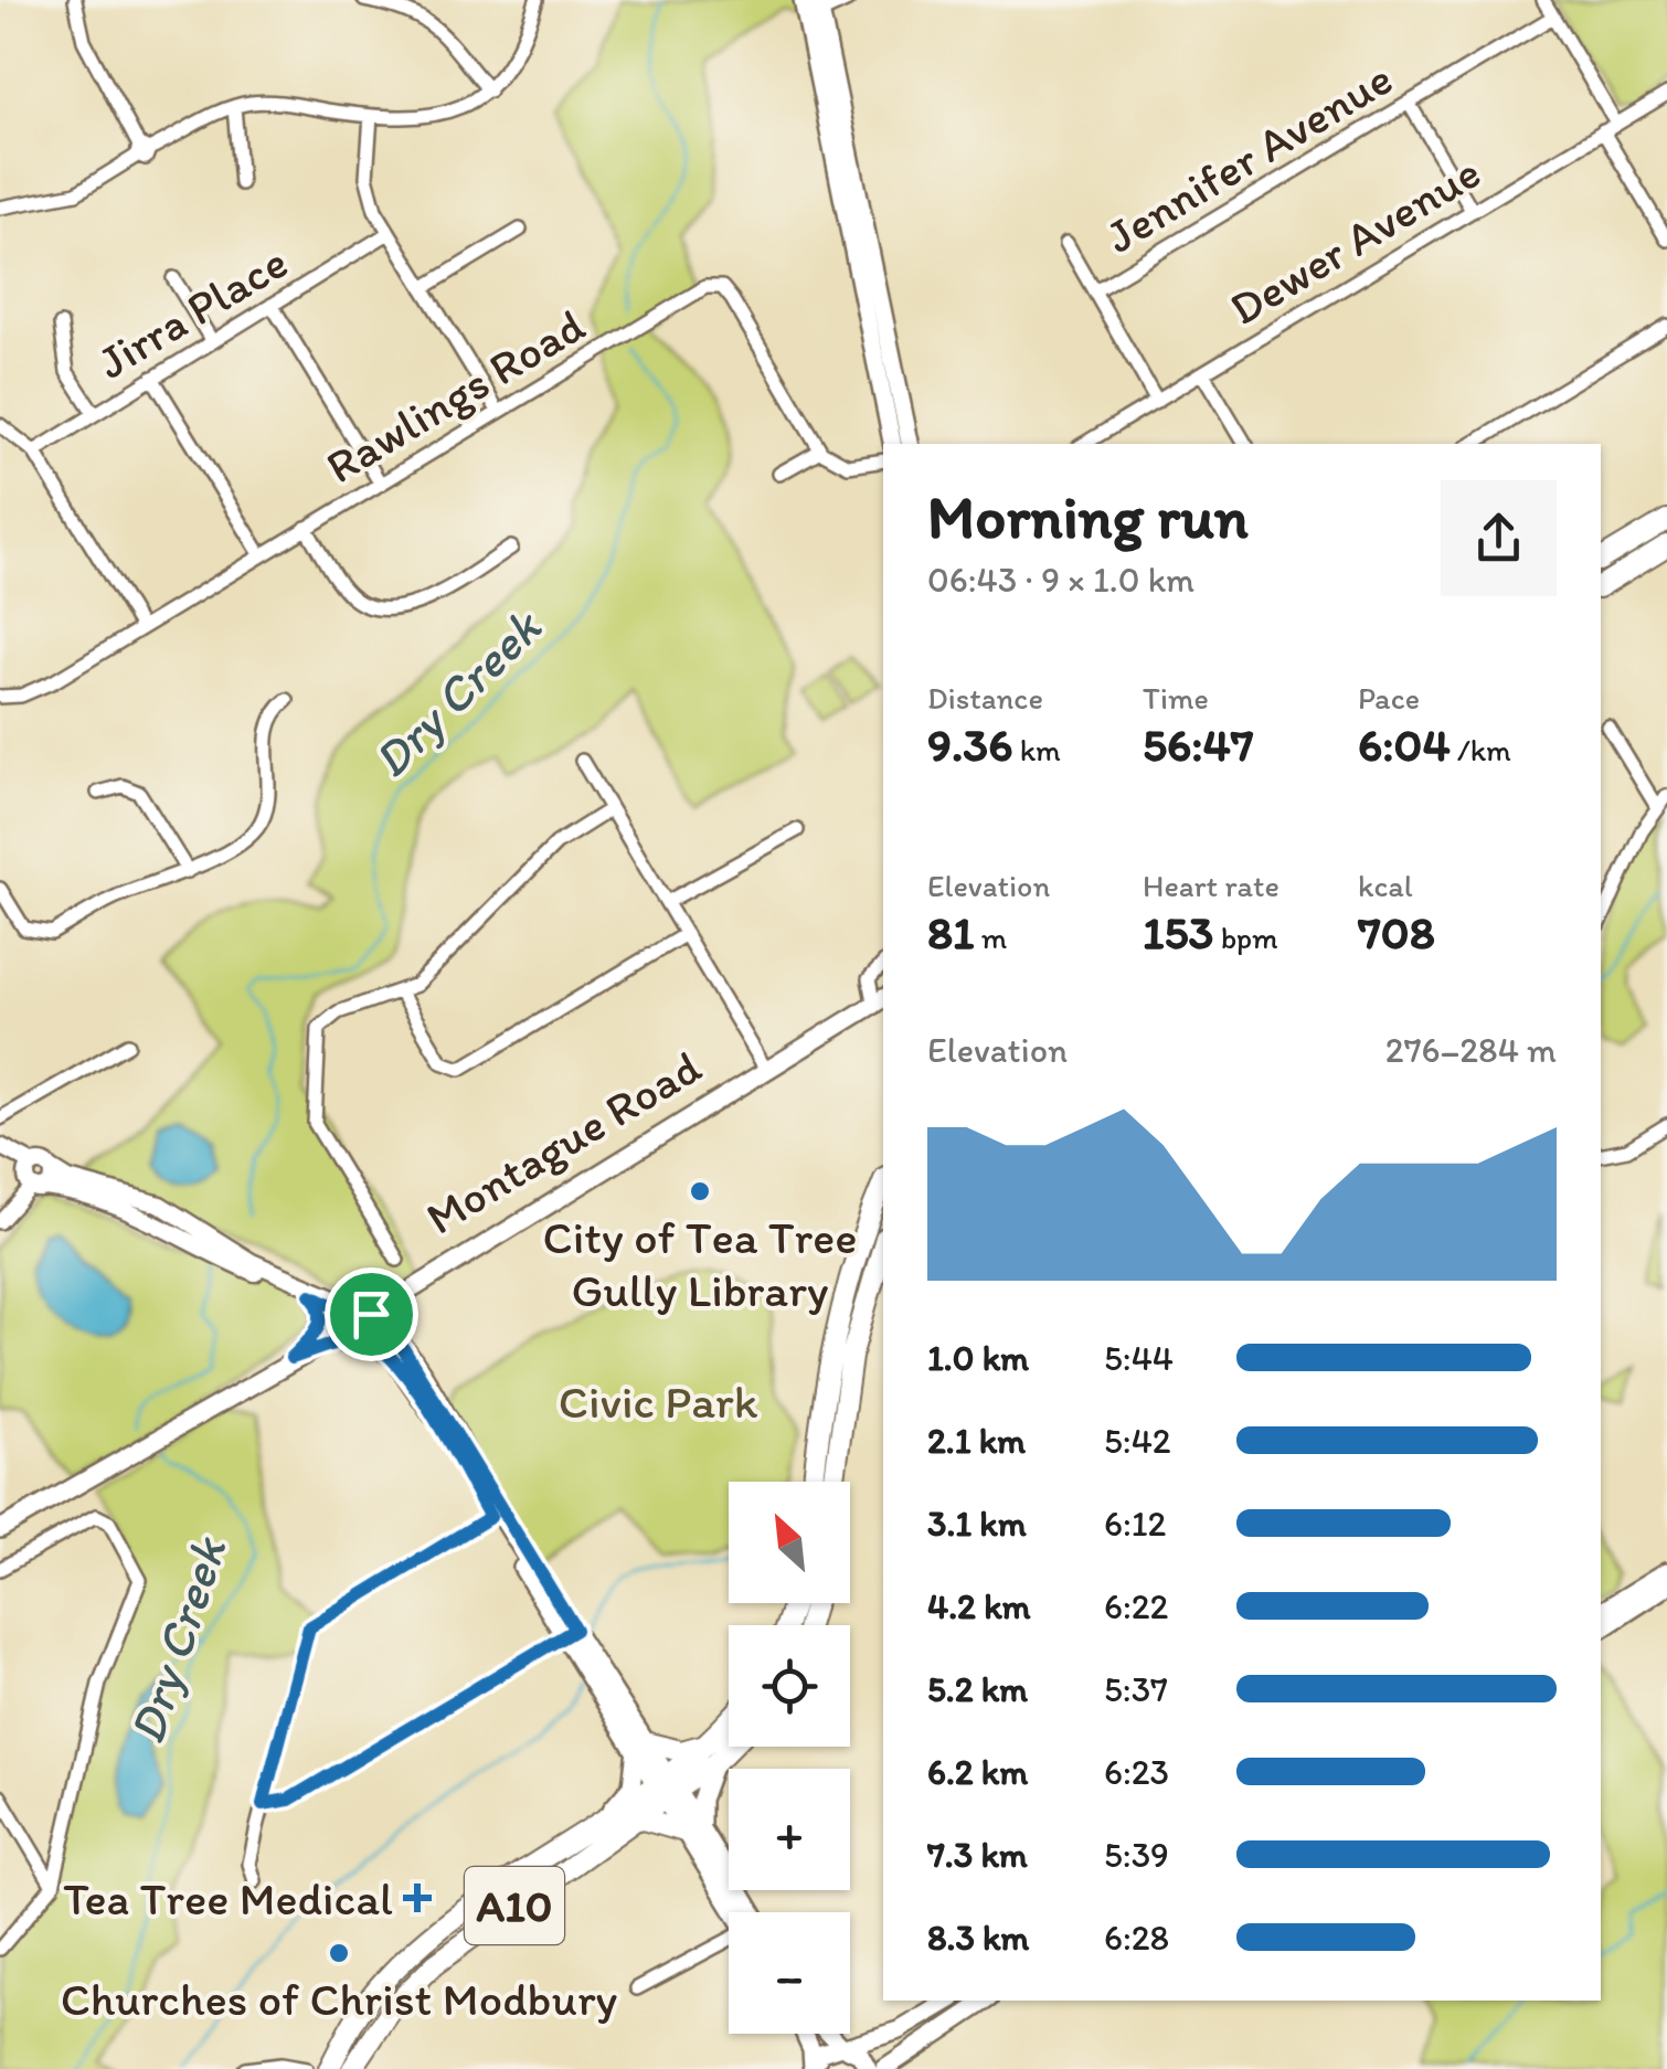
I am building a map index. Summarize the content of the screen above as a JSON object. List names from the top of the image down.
{
  "streets": {
    "main road": ["Montague Road", "A10"],
    "street": [
      "Jennifer Avenue",
      "Dewer Avenue",
      "Jirra Place",
      "Rawlings Road"
    ]
  },
  "water": ["Dry Creek"],
  "parks": ["Civic Park"],
  "places": {
    "other": ["City of Tea Tree Gully Library", "Churches of Christ Modbury"],
    "health": ["Tea Tree Medical"]
  },
  "north": "top left",
  "page": {
    "heading": ["Morning run", "06:43 · 9 × 1.0 km"],
    "stats": [
      ["Distance", "9.36 km"],
      ["Time", "56:47"],
      ["Pace", "6:04 /km"],
      ["Elevation", "81 m"],
      ["Heart rate", "153 bpm"],
      ["kcal", "708"]
    ],
    "chart": ["Elevation", "276–284 m"],
    "list": [
      {
        "name": "1.0 km",
        "note": "5:44"
      },
      {
        "name": "2.1 km",
        "note": "5:42"
      },
      {
        "name": "3.1 km",
        "note": "6:12"
      },
      {
        "name": "4.2 km",
        "note": "6:22"
      },
      {
        "name": "5.2 km",
        "note": "5:37"
      },
      {
        "name": "6.2 km",
        "note": "6:23"
      },
      {
        "name": "7.3 km",
        "note": "5:39"
      },
      {
        "name": "8.3 km",
        "note": "6:28"
      }
    ],
    "map_buttons": ["+", "−"]
  }
}
